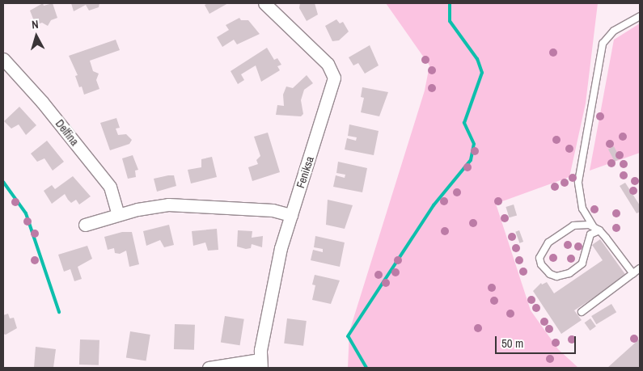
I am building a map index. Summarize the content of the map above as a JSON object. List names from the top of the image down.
{
  "streets": {
    "street": ["Delfina", "Feniksa"]
  },
  "scale_bar": "50 m",
  "north": "top"
}
